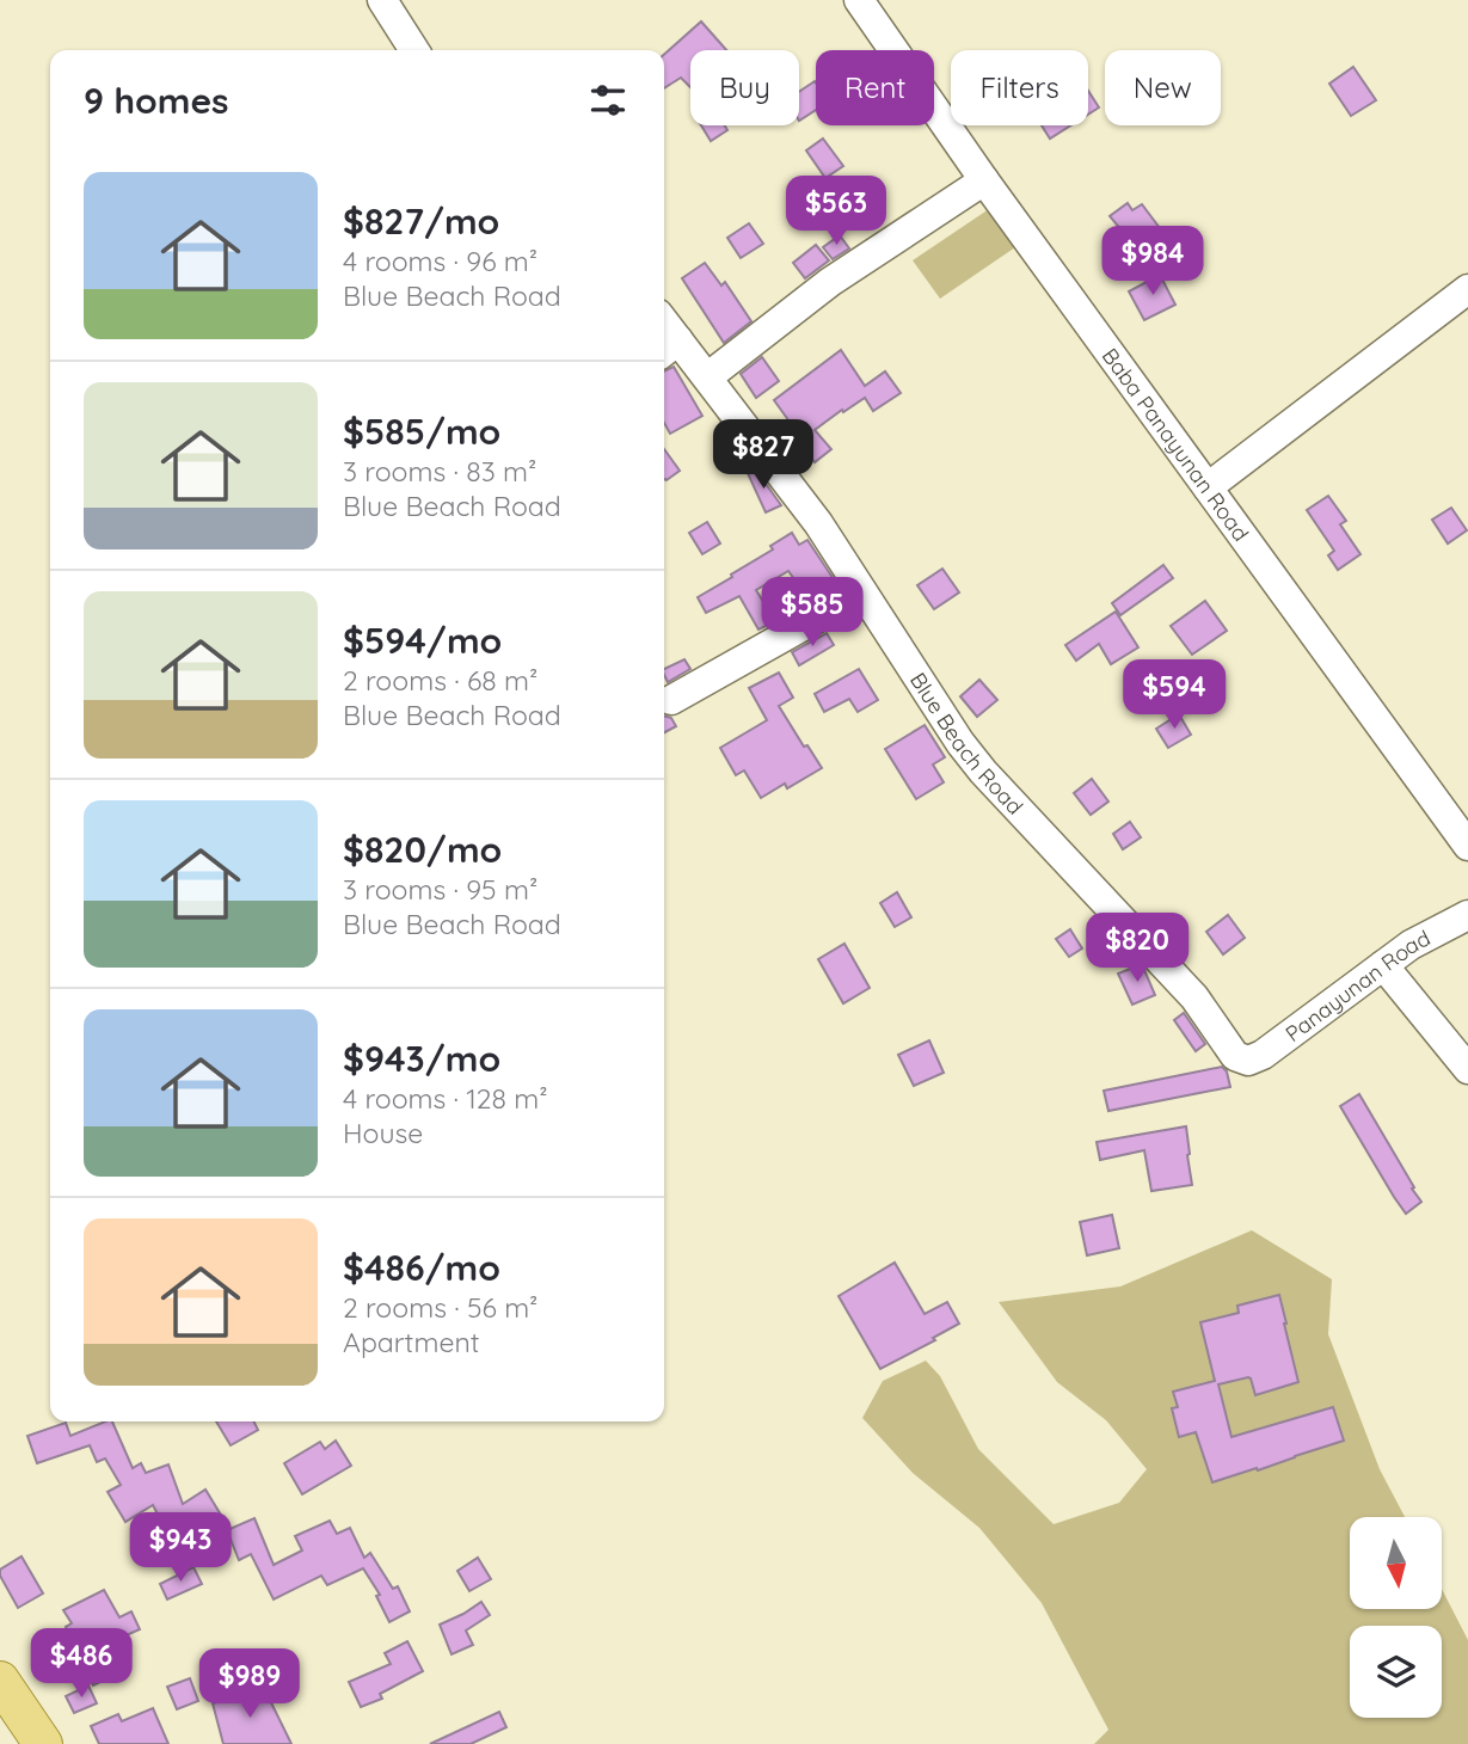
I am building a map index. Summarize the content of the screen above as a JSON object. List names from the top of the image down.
{
  "streets": {
    "street": ["Baba Panayunan Road", "Blue Beach Road", "Panayunan Road"]
  },
  "crossings": [
    ["Blue Beach Road", "Panayunan Road"]
  ],
  "north": "bottom",
  "page": {
    "chip": [
      "Buy",
      "Rent",
      "Filters",
      "New"
    ],
    "heading": "9 homes",
    "list": [
      {
        "name": "$827/mo",
        "note": "4 rooms · 96 m² · Blue Beach Road"
      },
      {
        "name": "$585/mo",
        "note": "3 rooms · 83 m² · Blue Beach Road"
      },
      {
        "name": "$594/mo",
        "note": "2 rooms · 68 m² · Blue Beach Road"
      },
      {
        "name": "$820/mo",
        "note": "3 rooms · 95 m² · Blue Beach Road"
      },
      {
        "name": "$943/mo",
        "note": "4 rooms · 128 m² · House"
      },
      {
        "name": "$486/mo",
        "note": "2 rooms · 56 m² · Apartment"
      }
    ],
    "price": [
      "$563",
      "$984",
      "$827",
      "$585",
      "$594",
      "$820",
      "$943",
      "$486",
      "$989"
    ]
  }
}
